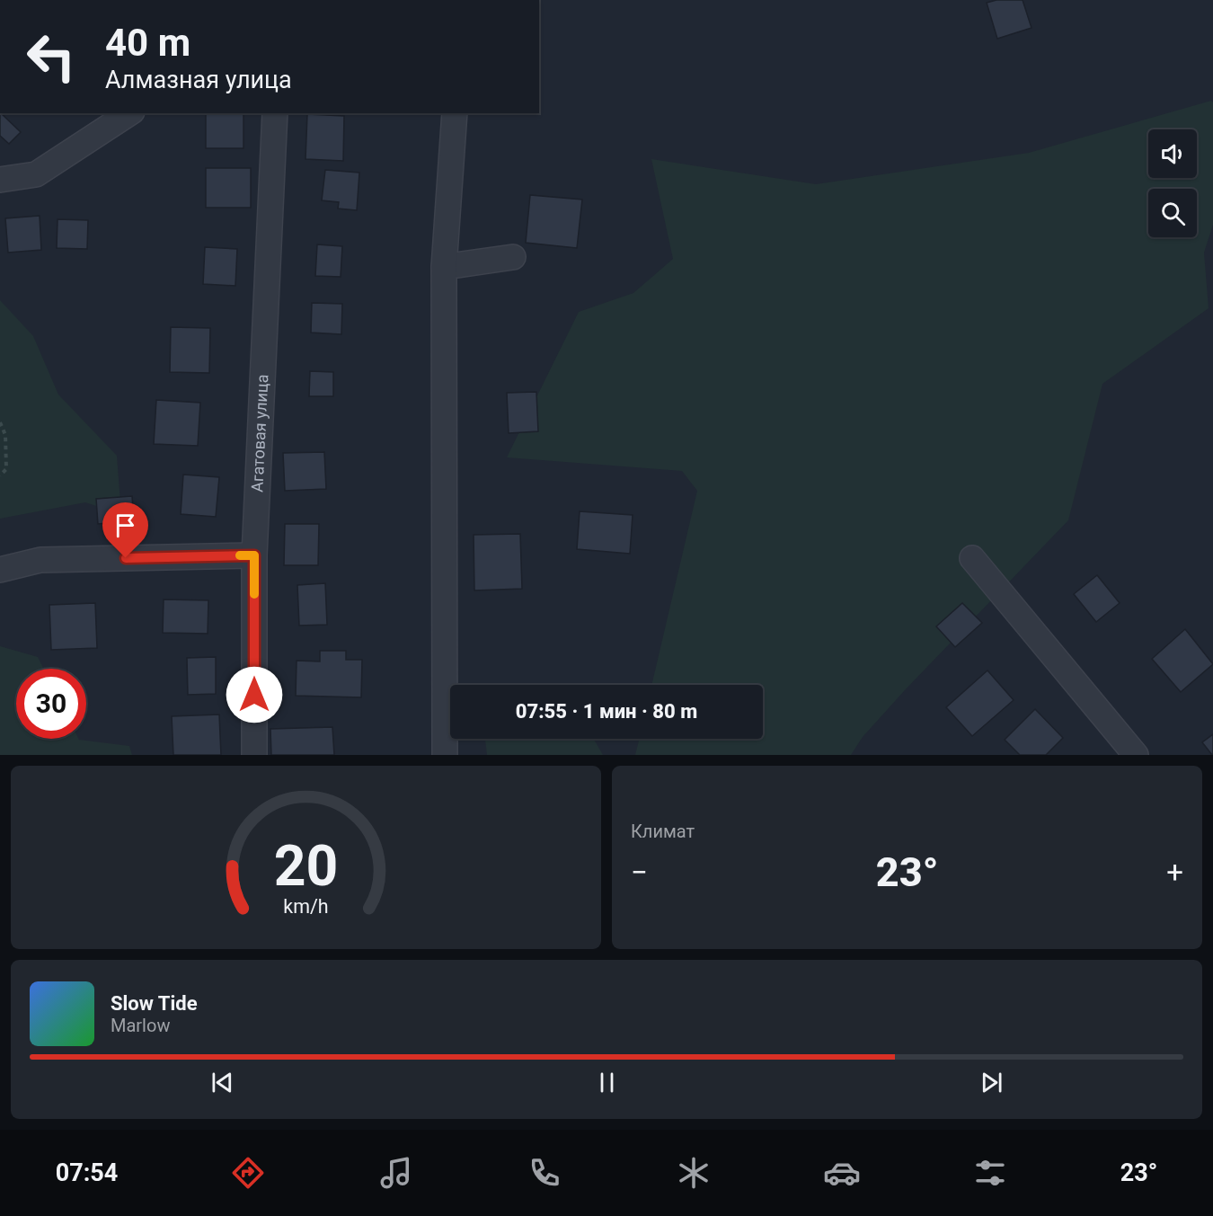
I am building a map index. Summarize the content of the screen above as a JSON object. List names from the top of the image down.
{
  "streets": {
    "street": ["Агатовая улица"]
  },
  "page": {
    "turn": ["40 m", "Алмазная улица"],
    "limit": "30",
    "trip": "07:55 · 1 мин · 80 m",
    "tile": "Климат",
    "heat": ["−", "23°", "+"],
    "song": ["Slow Tide", "Marlow"],
    "tabs": ["07:54", "23°"],
    "gauge": ["20", "km/h"]
  }
}
